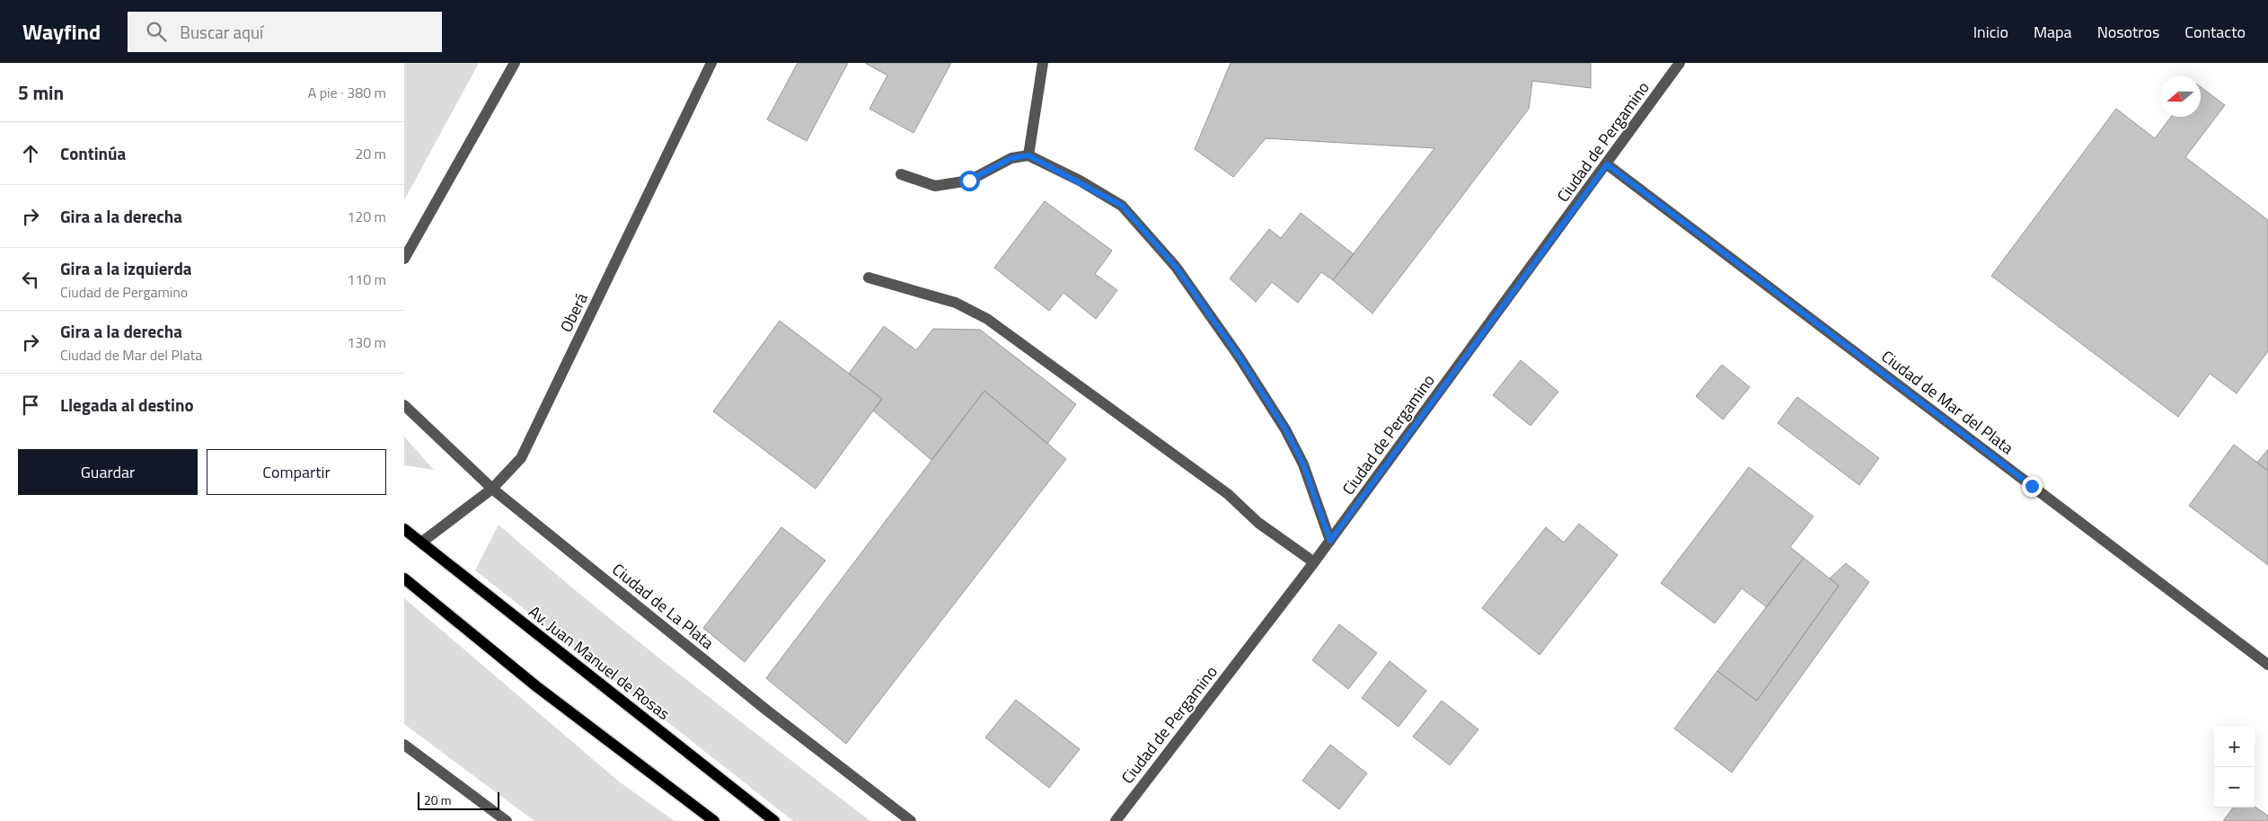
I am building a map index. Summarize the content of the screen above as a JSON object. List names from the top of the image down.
{
  "streets": {
    "main road": ["Av. Juan Manuel de Rosas"],
    "street": [
      "Ciudad de Pergamino",
      "Oberá",
      "Ciudad de Mar del Plata",
      "Ciudad de La Plata"
    ]
  },
  "crossings": [
    ["Ciudad de Pergamino", "Ciudad de Mar del Plata"],
    ["Oberá", "Ciudad de La Plata"],
    ["Oberá", "Av. Juan Manuel de Rosas"]
  ],
  "scale_bar": "20 m",
  "north": "left",
  "page": {
    "header": "Wayfind",
    "search": "Buscar aquí",
    "nav": [
      "Inicio",
      "Mapa",
      "Nosotros",
      "Contacto"
    ],
    "heading": ["5 min", "A pie · 380 m"],
    "list": [
      ["Continúa", "20 m"],
      ["Gira a la derecha", "120 m"],
      ["Gira a la izquierda", "Ciudad de Pergamino", "110 m"],
      ["Gira a la derecha", "Ciudad de Mar del Plata", "130 m"],
      "Llegada al destino"
    ],
    "buttons": ["Guardar", "Compartir"],
    "map_buttons": ["+", "−"],
    "scale": "20 m"
  }
}
